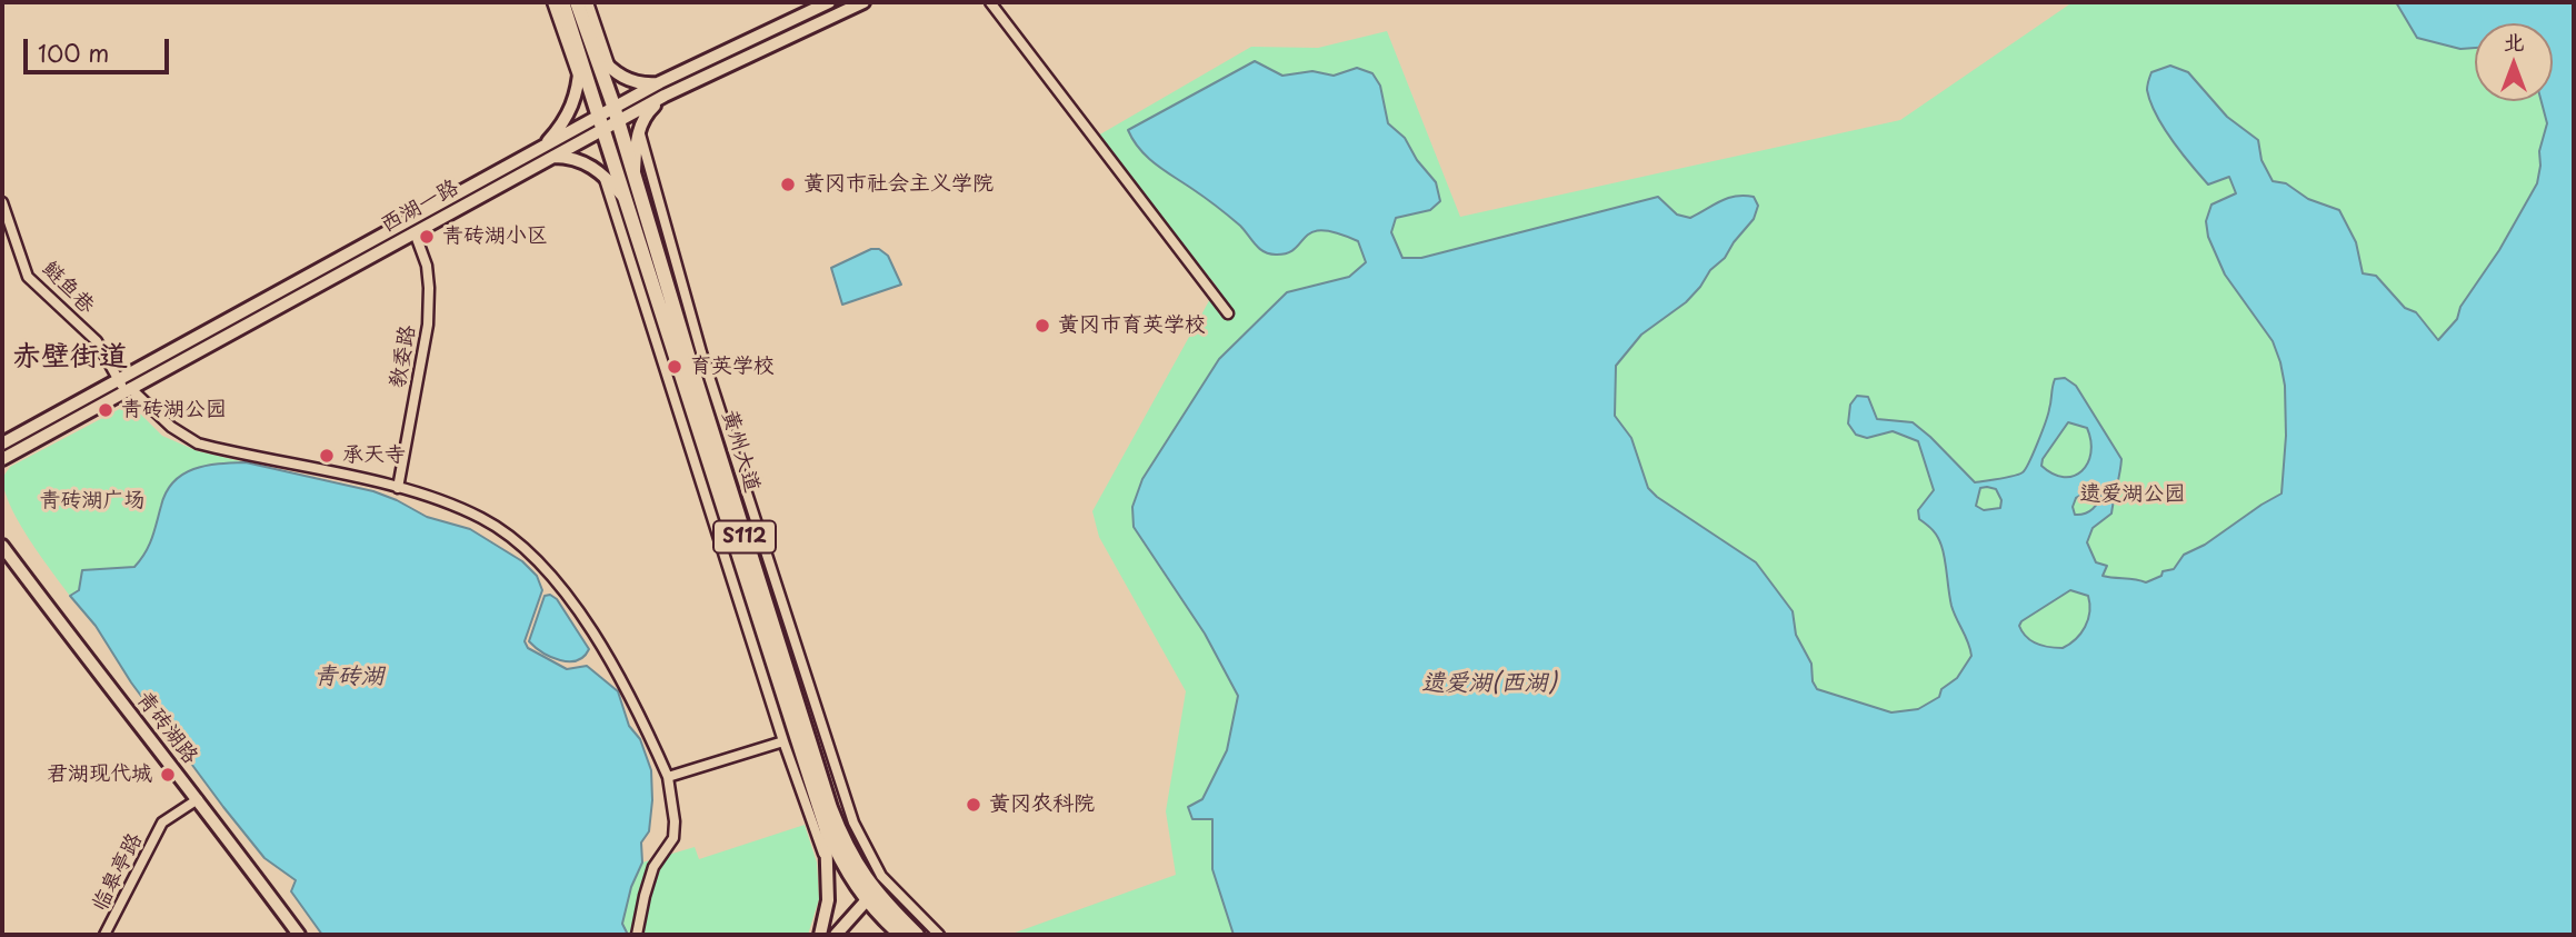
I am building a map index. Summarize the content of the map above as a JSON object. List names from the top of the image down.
{
  "streets": {
    "main road": [
      "西湖一路",
      "黄州大道",
      "S112",
      "青砖湖路"
    ],
    "street": ["鲢鱼巷", "教委路", "临皋亭路"]
  },
  "crossings": [
    ["西湖一路", "鲢鱼巷"],
    ["西湖一路", "教委路"],
    ["西湖一路", "黄州大道"],
    ["鲢鱼巷", "教委路"],
    ["青砖湖路", "临皋亭路"]
  ],
  "districts": ["赤壁街道"],
  "water": ["青砖湖", "遗爱湖(西湖)"],
  "parks": ["遗爱湖公园", "青砖湖广场"],
  "places": [
    "黄冈市社会主义学院",
    "青砖湖小区",
    "黄冈市育英学校",
    "育英学校",
    "青砖湖公园",
    "承天寺",
    "君湖现代城",
    "黄冈农科院"
  ],
  "scale_bar": "100 m",
  "north": "top"
}
